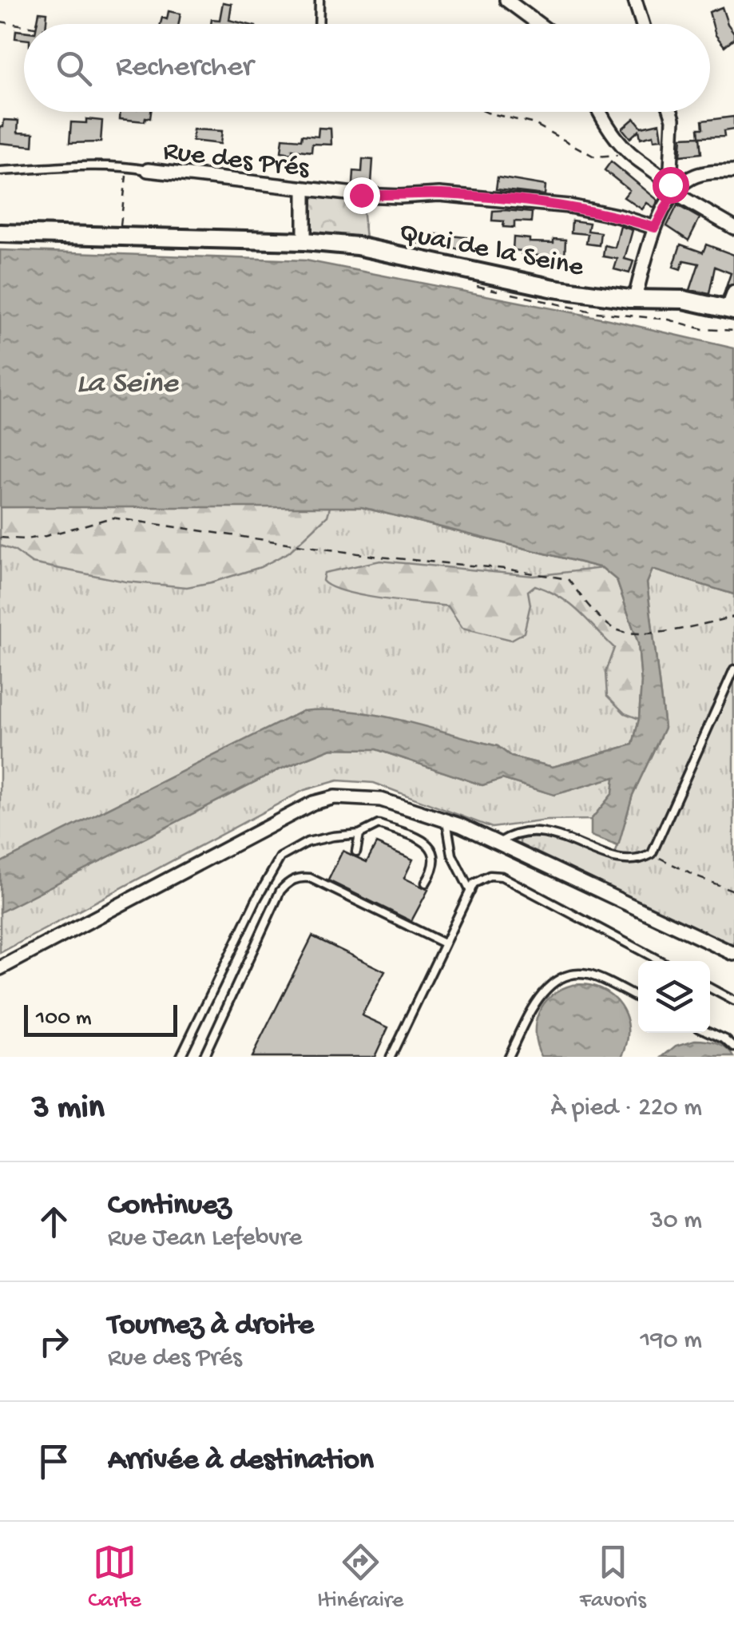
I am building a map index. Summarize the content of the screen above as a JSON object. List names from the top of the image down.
{
  "streets": {
    "street": ["Rue des Prés", "Quai de la Seine"]
  },
  "water": ["La Seine"],
  "scale_bar": "100 m",
  "page": {
    "search": "Rechercher",
    "scale": "100 m",
    "heading": ["3 min", "À pied · 220 m"],
    "list": [
      ["Continuez", "Rue Jean Lefebvre", "30 m"],
      ["Tournez à droite", "Rue des Prés", "190 m"],
      "Arrivée à destination"
    ],
    "nav": ["Carte", "Itinéraire", "Favoris"]
  }
}
